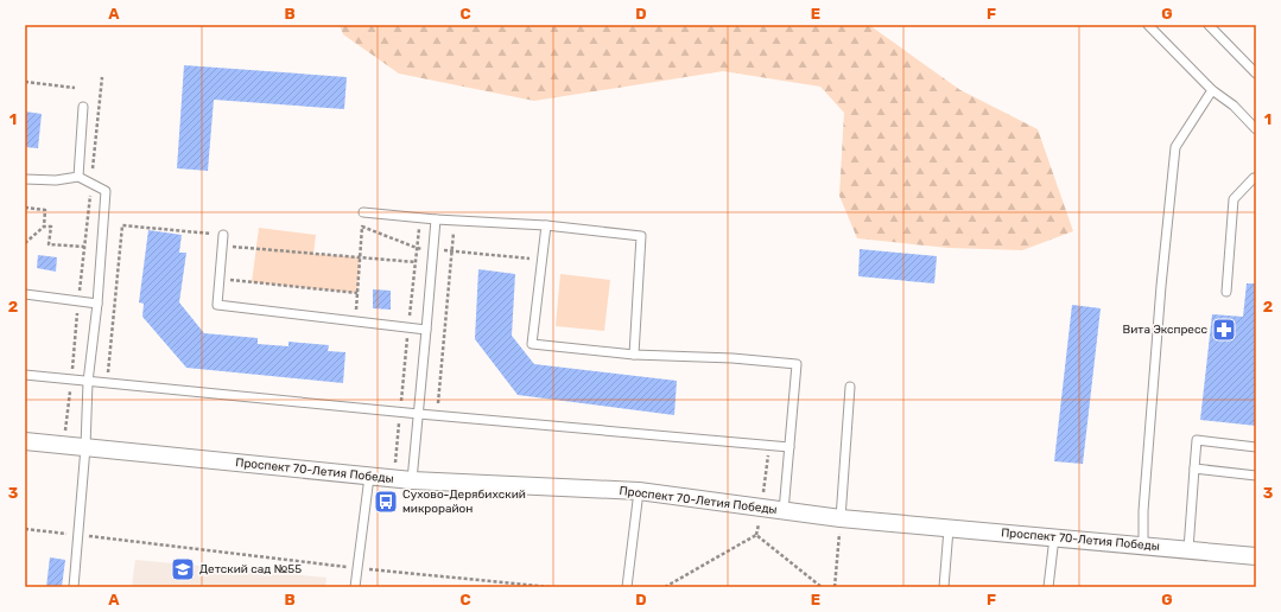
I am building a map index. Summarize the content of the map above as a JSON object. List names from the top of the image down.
{
  "streets": {
    "street": ["Проспект 70-Летия Победы"]
  },
  "places": {
    "pharmacy": ["Вита Экспресс"],
    "bus stop": ["Сухово-Дерябихский микрорайон"],
    "school or university": ["Детский сад №55"]
  },
  "grid": {
    "columns": [
      "A",
      "B",
      "C",
      "D",
      "E",
      "F",
      "G"
    ],
    "rows": ["1", "2", "3"]
  }
}
